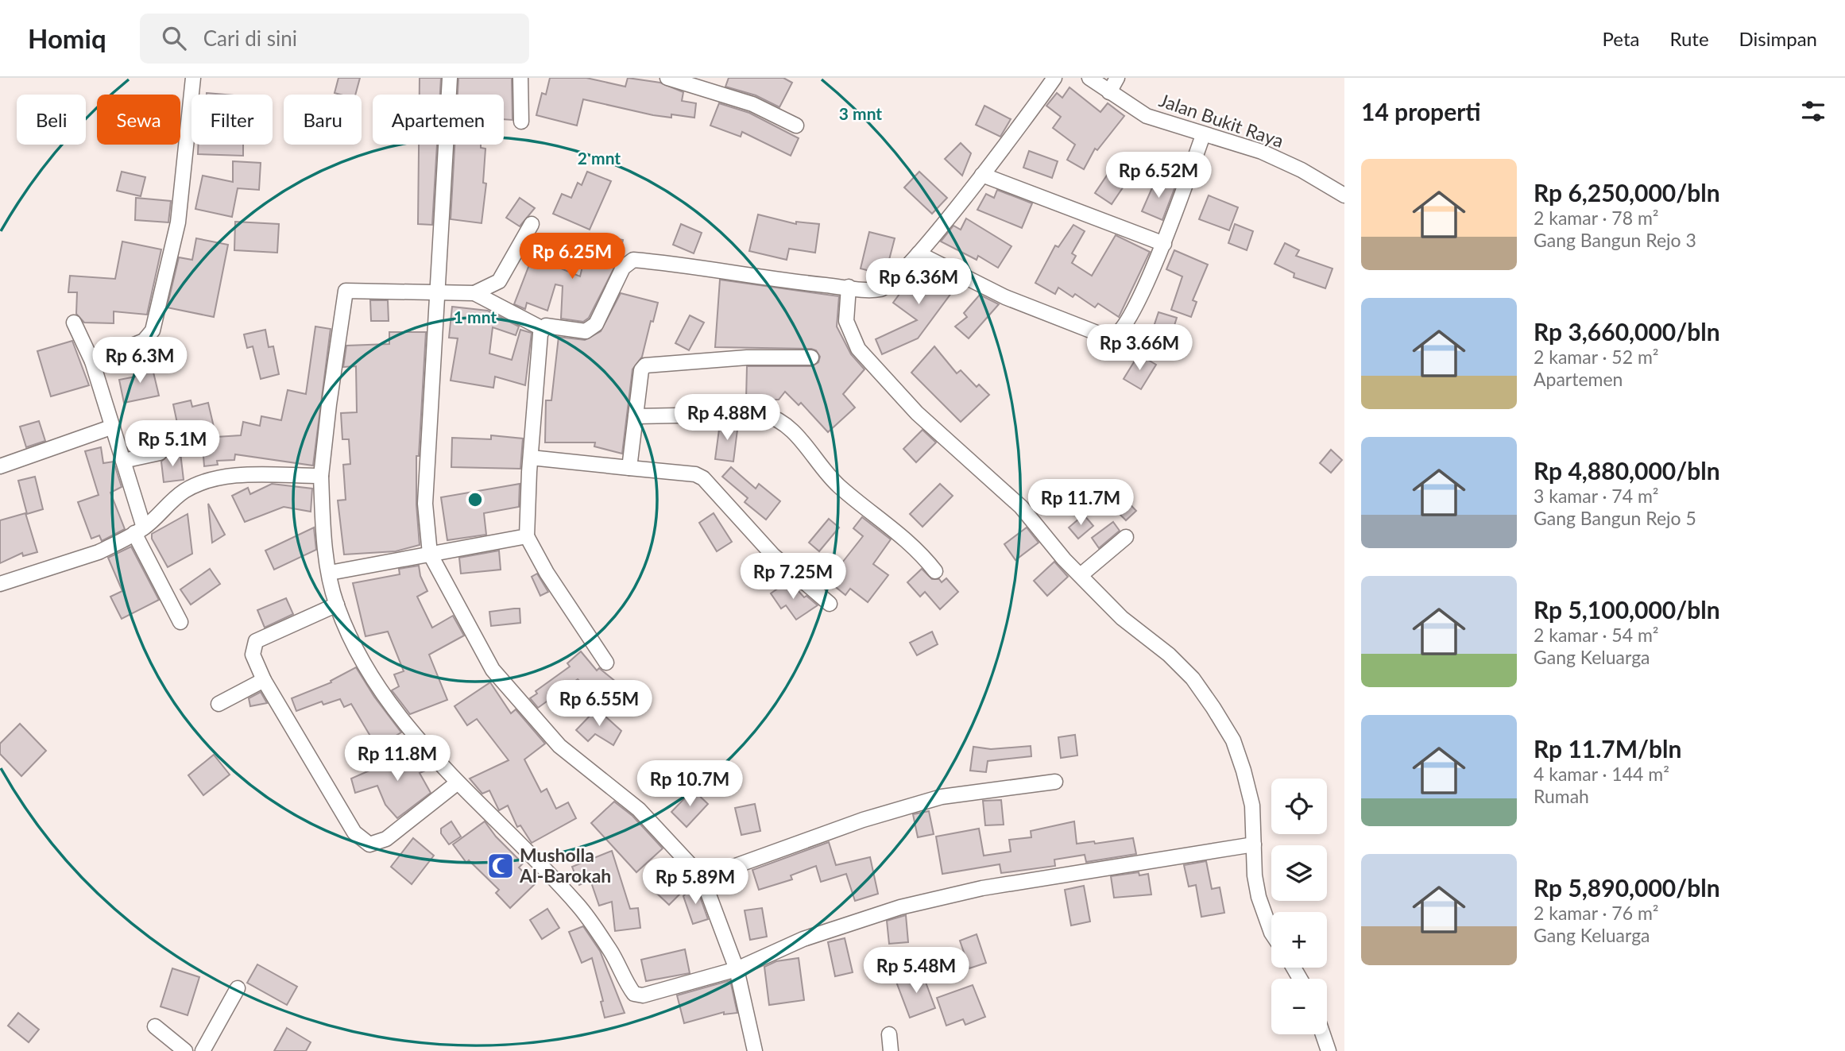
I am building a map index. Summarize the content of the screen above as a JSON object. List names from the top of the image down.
{
  "streets": {
    "street": ["Jalan Bukit Raya"]
  },
  "places": {
    "mosque": ["Musholla Al-Barokah"]
  },
  "page": {
    "header": "Homiq",
    "search": "Cari di sini",
    "nav": ["Peta", "Rute", "Disimpan"],
    "heading": "14 properti",
    "chip": [
      "Beli",
      "Sewa",
      "Filter",
      "Baru",
      "Apartemen"
    ],
    "list": [
      {
        "name": "Rp 6,250,000/bln",
        "note": "2 kamar · 78 m² · Gang Bangun Rejo 3"
      },
      {
        "name": "Rp 3,660,000/bln",
        "note": "2 kamar · 52 m² · Apartemen"
      },
      {
        "name": "Rp 4,880,000/bln",
        "note": "3 kamar · 74 m² · Gang Bangun Rejo 5"
      },
      {
        "name": "Rp 5,100,000/bln",
        "note": "2 kamar · 54 m² · Gang Keluarga"
      },
      {
        "name": "Rp 11.7M/bln",
        "note": "4 kamar · 144 m² · Rumah"
      },
      {
        "name": "Rp 5,890,000/bln",
        "note": "2 kamar · 76 m² · Gang Keluarga"
      }
    ],
    "price": [
      "Rp 6.52M",
      "Rp 6.25M",
      "Rp 6.36M",
      "Rp 3.66M",
      "Rp 6.3M",
      "Rp 4.88M",
      "Rp 5.1M",
      "Rp 11.7M",
      "Rp 7.25M",
      "Rp 6.55M",
      "Rp 11.8M",
      "Rp 10.7M",
      "Rp 5.89M",
      "Rp 5.48M"
    ],
    "map_buttons": ["+", "−"]
  },
  "rings": ["3 mnt", "2 mnt", "1 mnt"]
}
